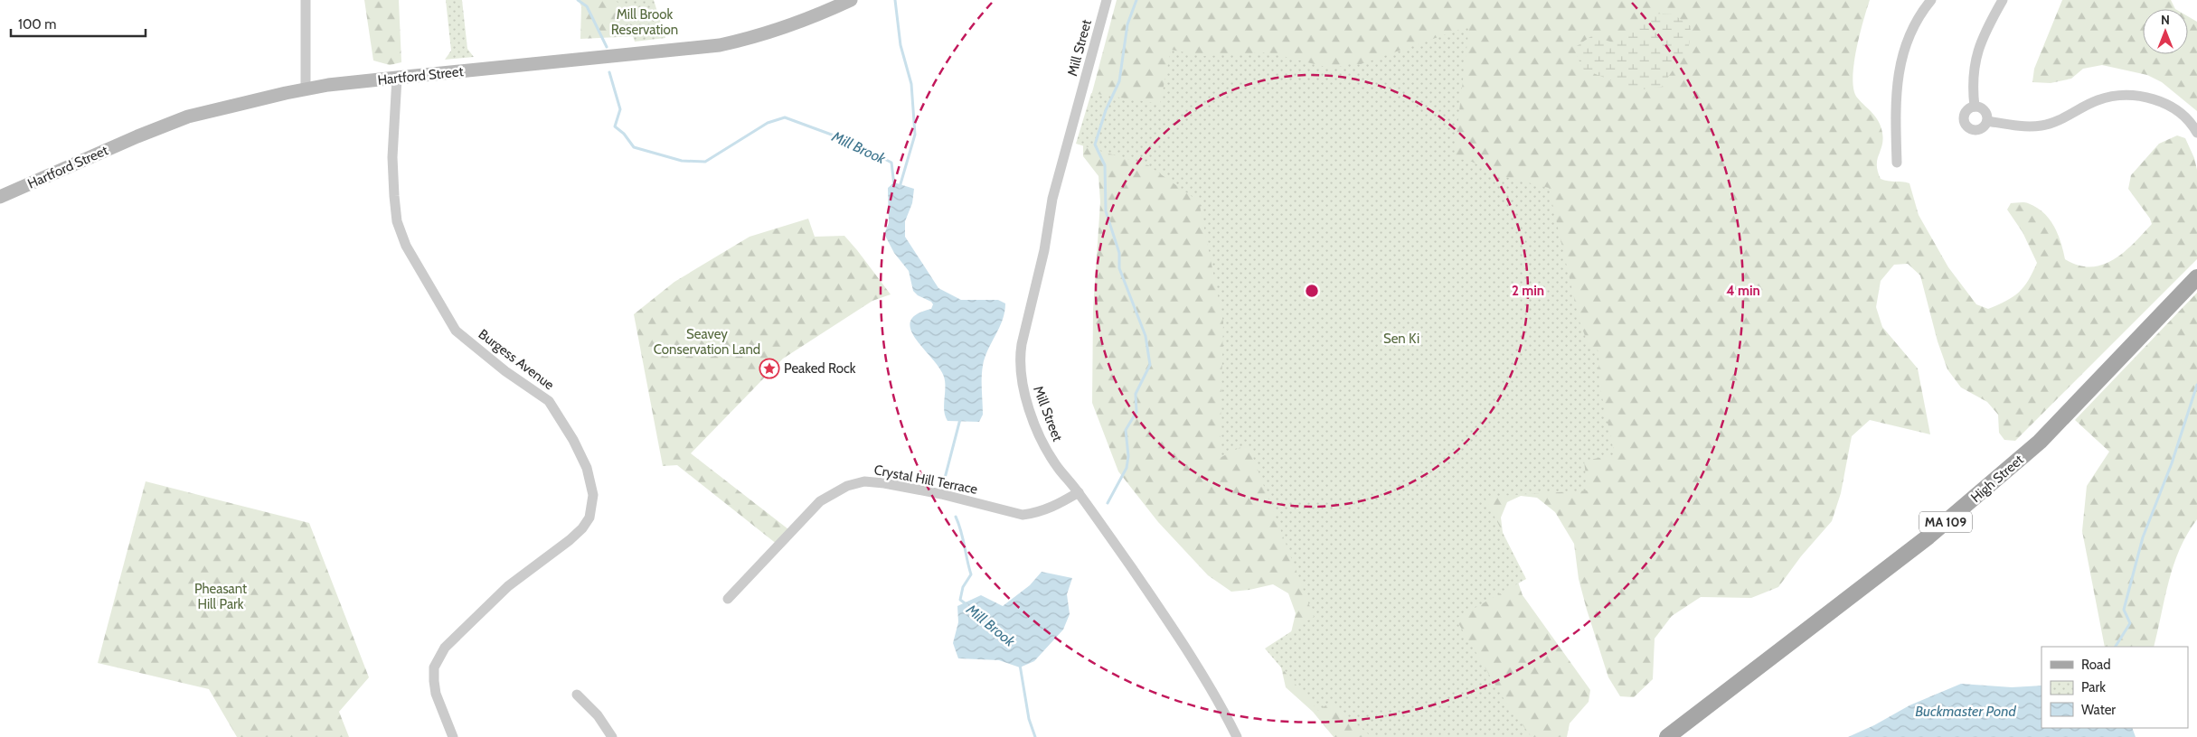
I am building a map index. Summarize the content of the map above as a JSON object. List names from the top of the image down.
{
  "streets": {
    "main road": ["High Street", "MA 109"],
    "street": [
      "Mill Street",
      "Hartford Street",
      "Burgess Avenue",
      "Crystal Hill Terrace"
    ]
  },
  "crossings": [
    ["Mill Street", "Crystal Hill Terrace"],
    ["Hartford Street", "Burgess Avenue"]
  ],
  "water": ["Mill Brook", "Buckmaster Pond"],
  "parks": [
    "Mill Brook Reservation",
    "Seavey Conservation Land",
    "Sen Ki",
    "Pheasant Hill Park"
  ],
  "places": {
    "place": ["Peaked Rock"]
  },
  "legend": ["Road", "Park", "Water"],
  "scale_bar": "100 m",
  "north": "top",
  "rings": ["2 min", "4 min"]
}
